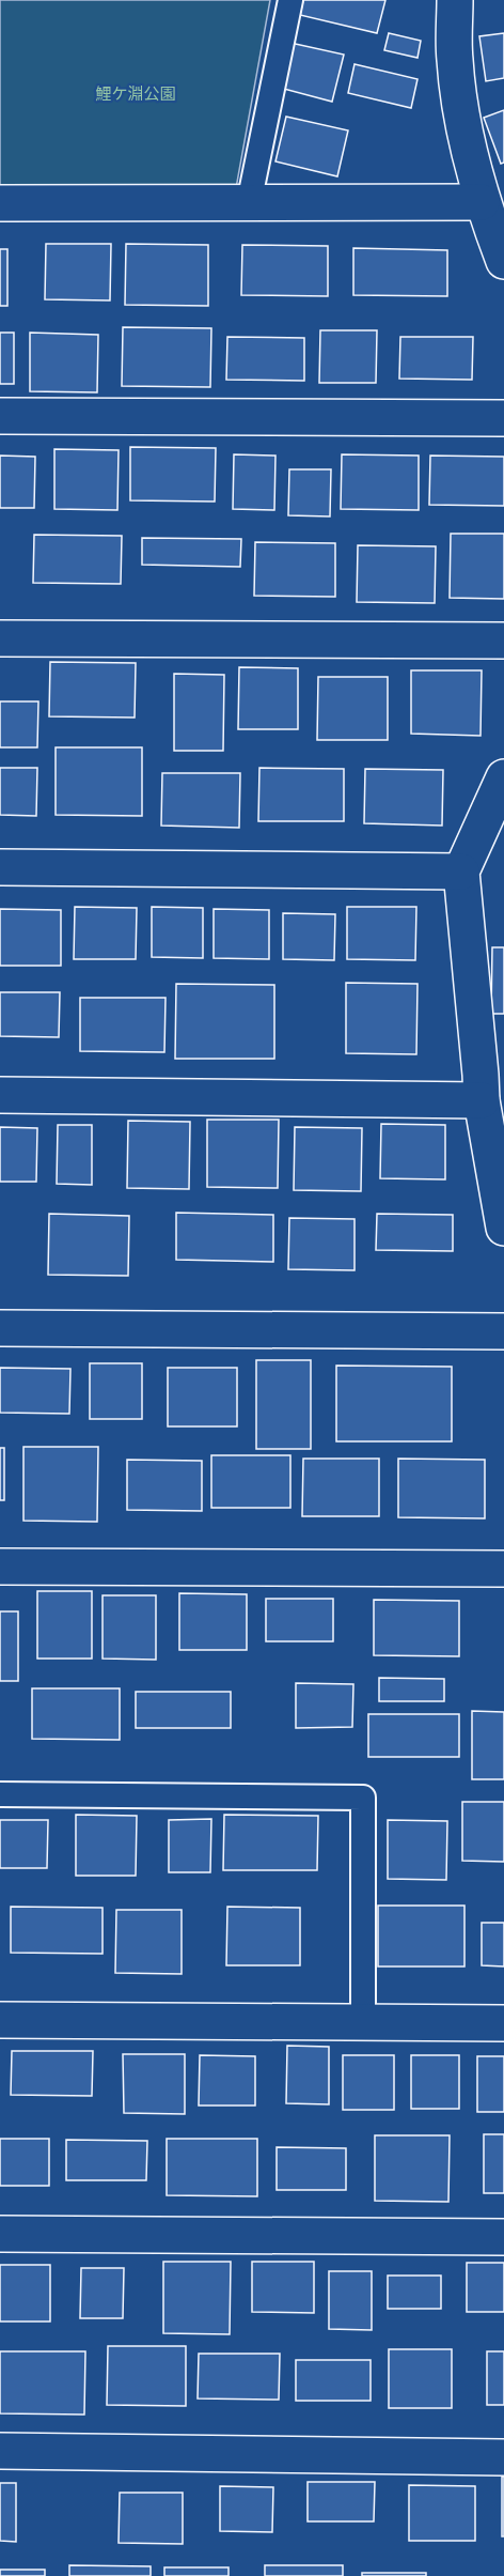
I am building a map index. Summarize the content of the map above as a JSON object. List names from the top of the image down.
{
  "parks": ["鯉ケ淵公園"]
}
